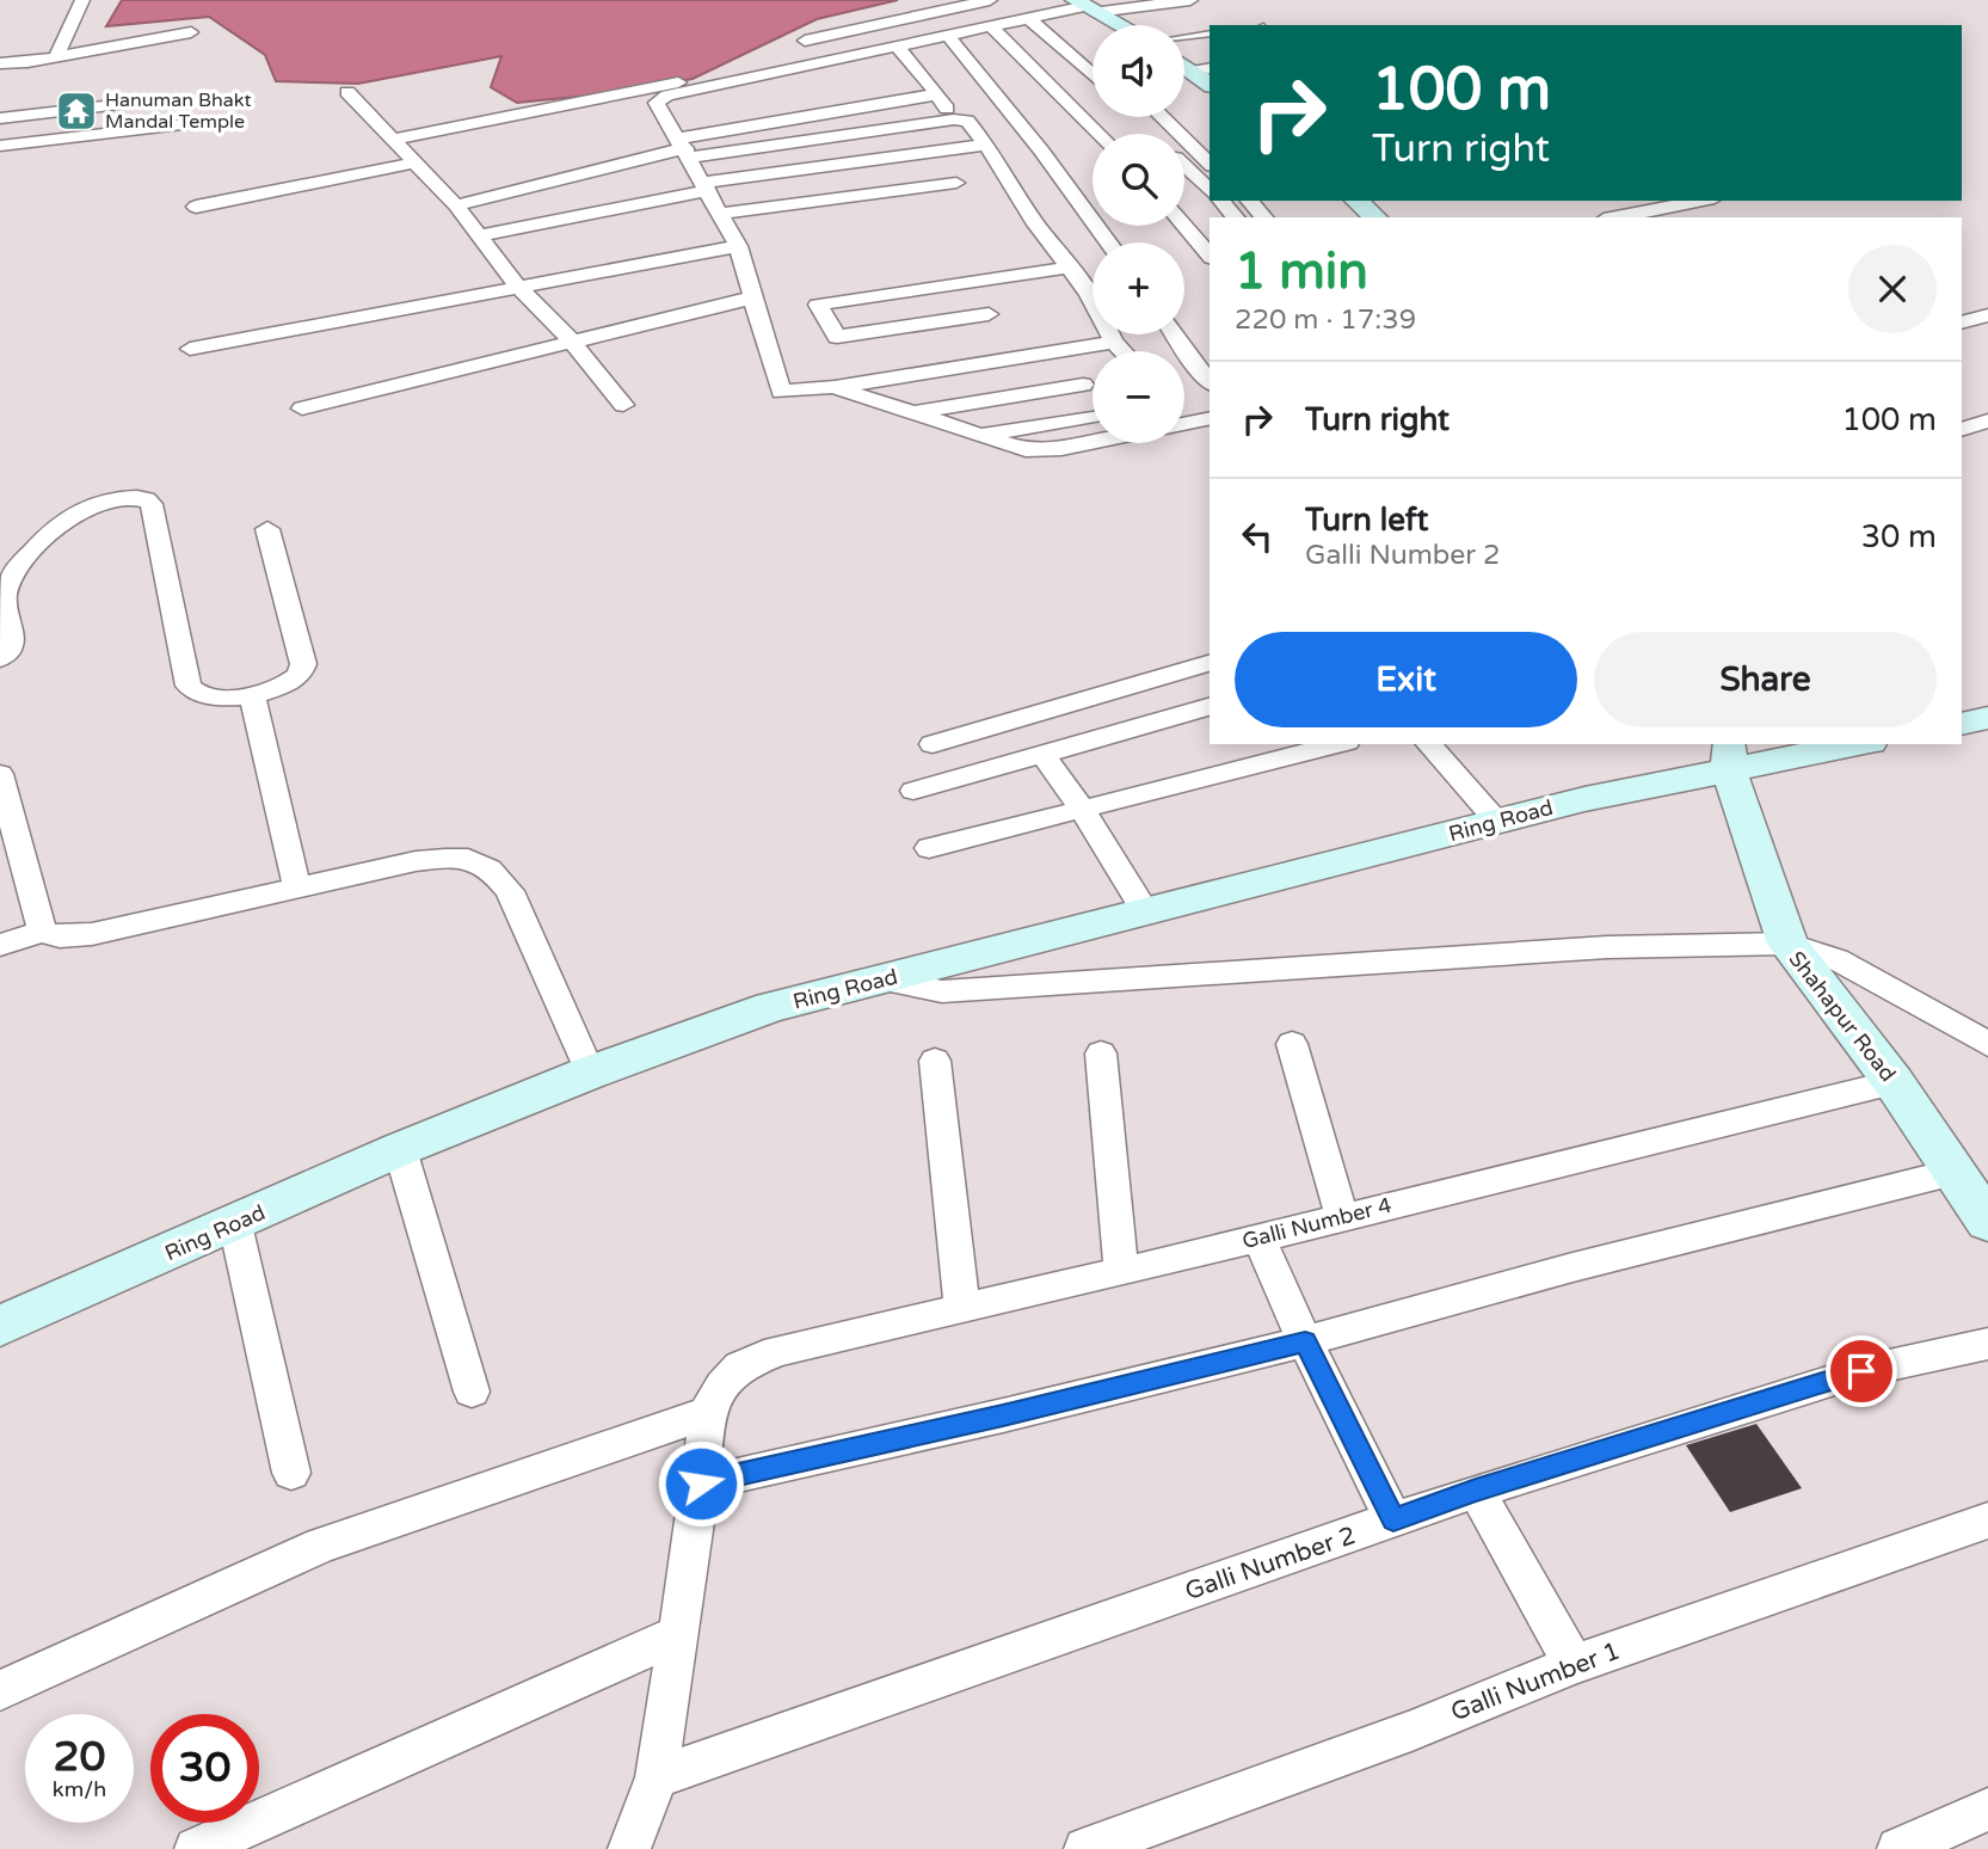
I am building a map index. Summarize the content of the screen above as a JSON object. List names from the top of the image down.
{
  "streets": {
    "main road": ["Ring Road", "Shahapur Road"],
    "street": ["Galli Number 4", "Galli Number 2", "Galli Number 1"]
  },
  "crossings": [
    ["Ring Road", "Shahapur Road"],
    ["Shahapur Road", "Galli Number 4"]
  ],
  "places": {
    "temple": ["Hanuman Bhakt Mandal Temple"]
  },
  "page": {
    "map_buttons": ["+", "−"],
    "turn": ["100 m", "Turn right"],
    "heading": ["1 min", "220 m · 17:39"],
    "list": [
      {
        "name": "Turn right",
        "value": "100 m"
      },
      {
        "name": "Turn left",
        "note": "Galli Number 2",
        "value": "30 m"
      }
    ],
    "buttons": ["Exit", "Share"],
    "speed": "20 km/h",
    "limit": "30"
  }
}
